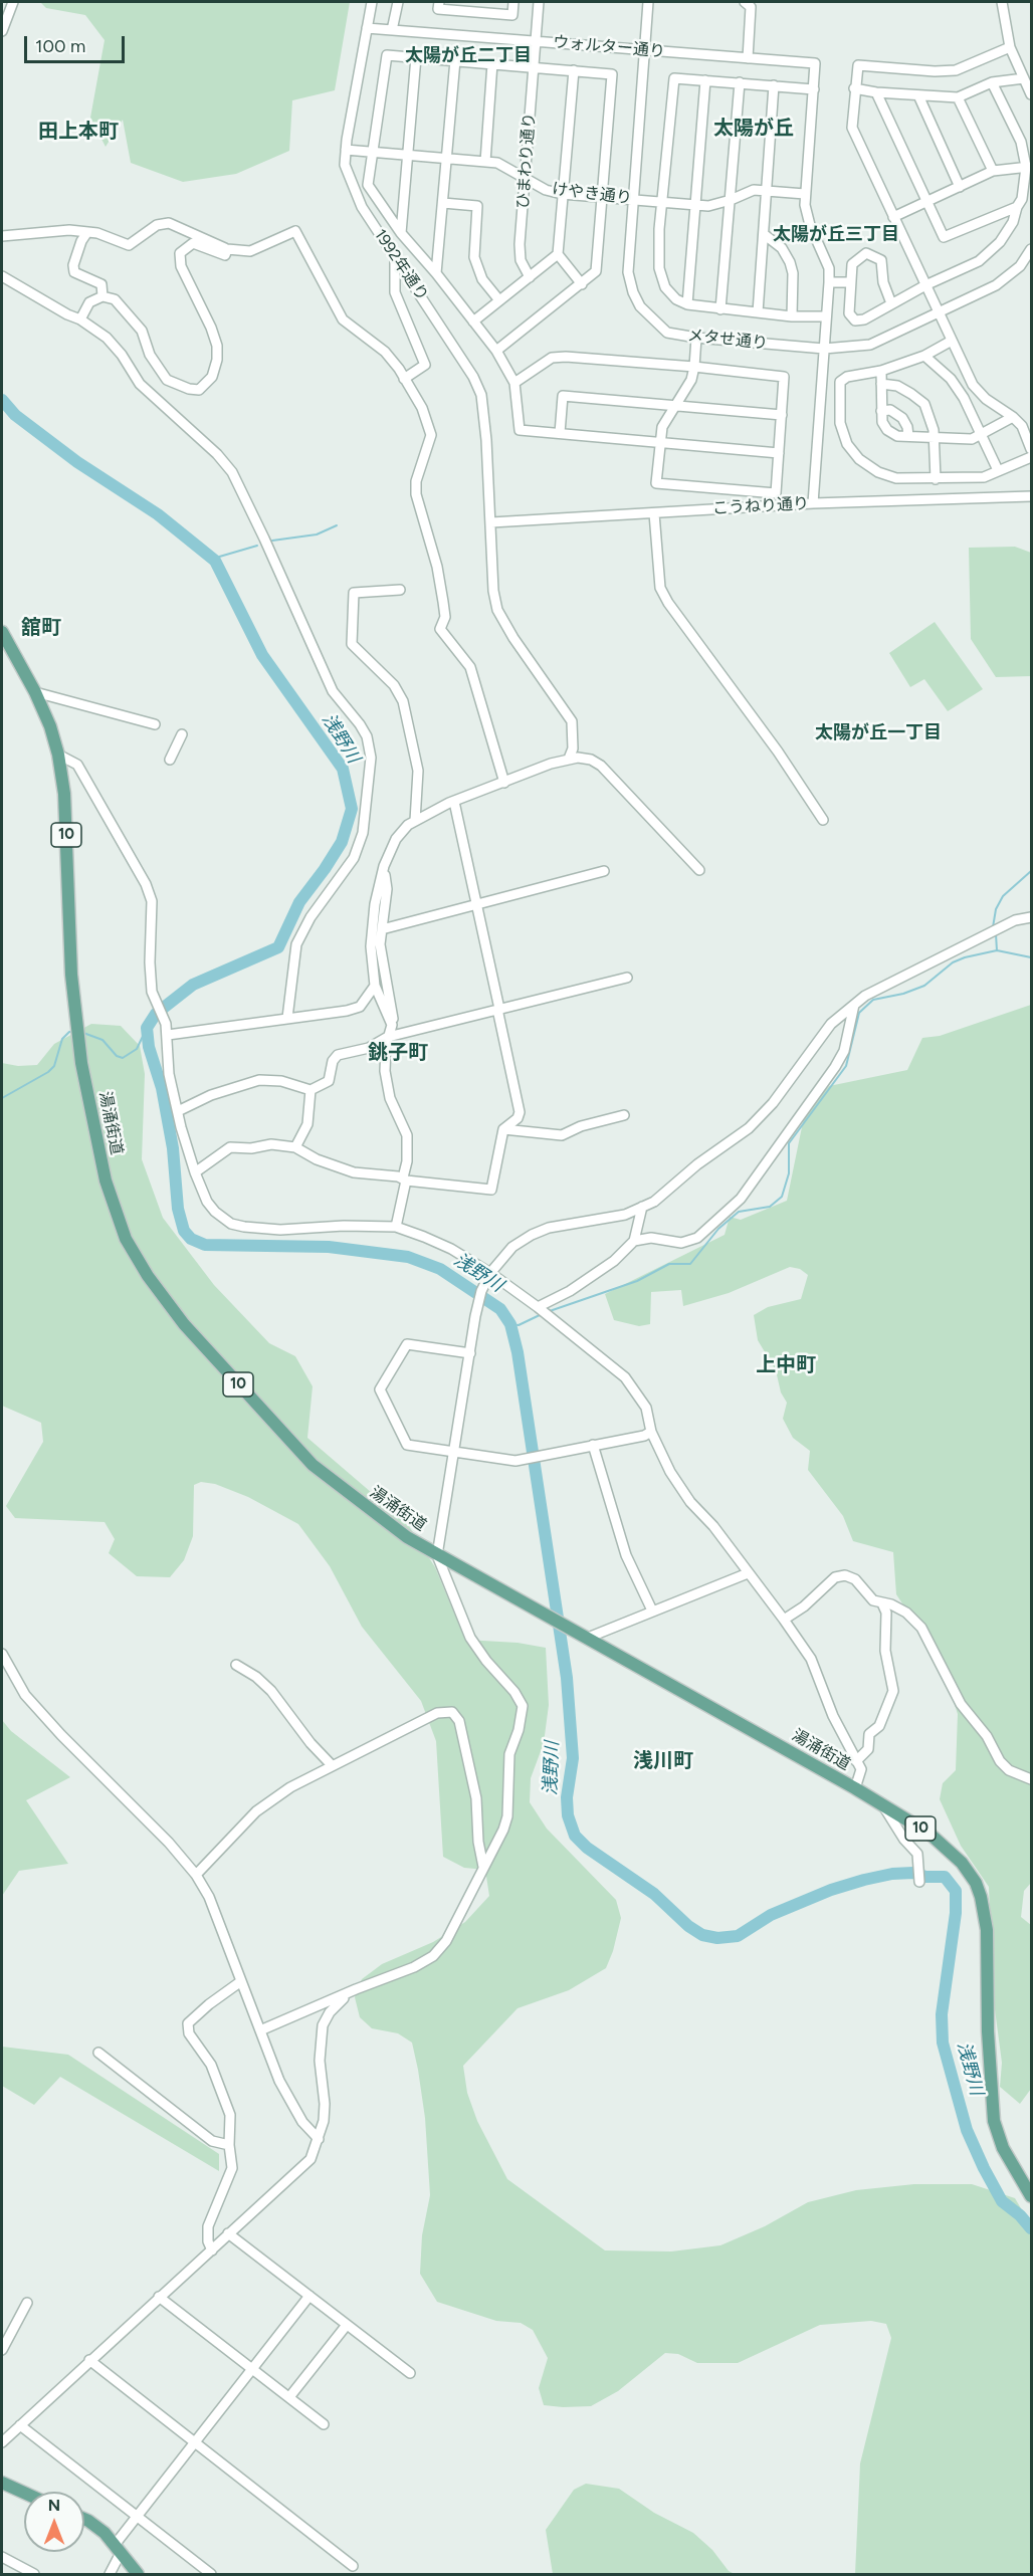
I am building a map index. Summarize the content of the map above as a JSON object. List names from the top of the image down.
{
  "streets": {
    "main road": ["10", "湯涌街道"],
    "street": [
      "ウォルター通り",
      "ひまわり通り",
      "けやき通り",
      "1992年通り",
      "メタせ通り",
      "こうねり通り"
    ]
  },
  "crossings": [
    ["ウォルター通り", "ひまわり通り"],
    ["ウォルター通り", "1992年通り"],
    ["ウォルター通り", "メタせ通り"],
    ["ひまわり通り", "けやき通り"],
    ["けやき通り", "1992年通り"],
    ["けやき通り", "メタせ通り"],
    ["1992年通り", "こうねり通り"]
  ],
  "districts": [
    "太陽が丘二丁目",
    "太陽が丘",
    "田上本町",
    "太陽が丘三丁目",
    "舘町",
    "太陽が丘一丁目",
    "銚子町",
    "上中町",
    "浅川町"
  ],
  "water": ["浅野川"],
  "scale_bar": "100 m",
  "north": "top"
}
